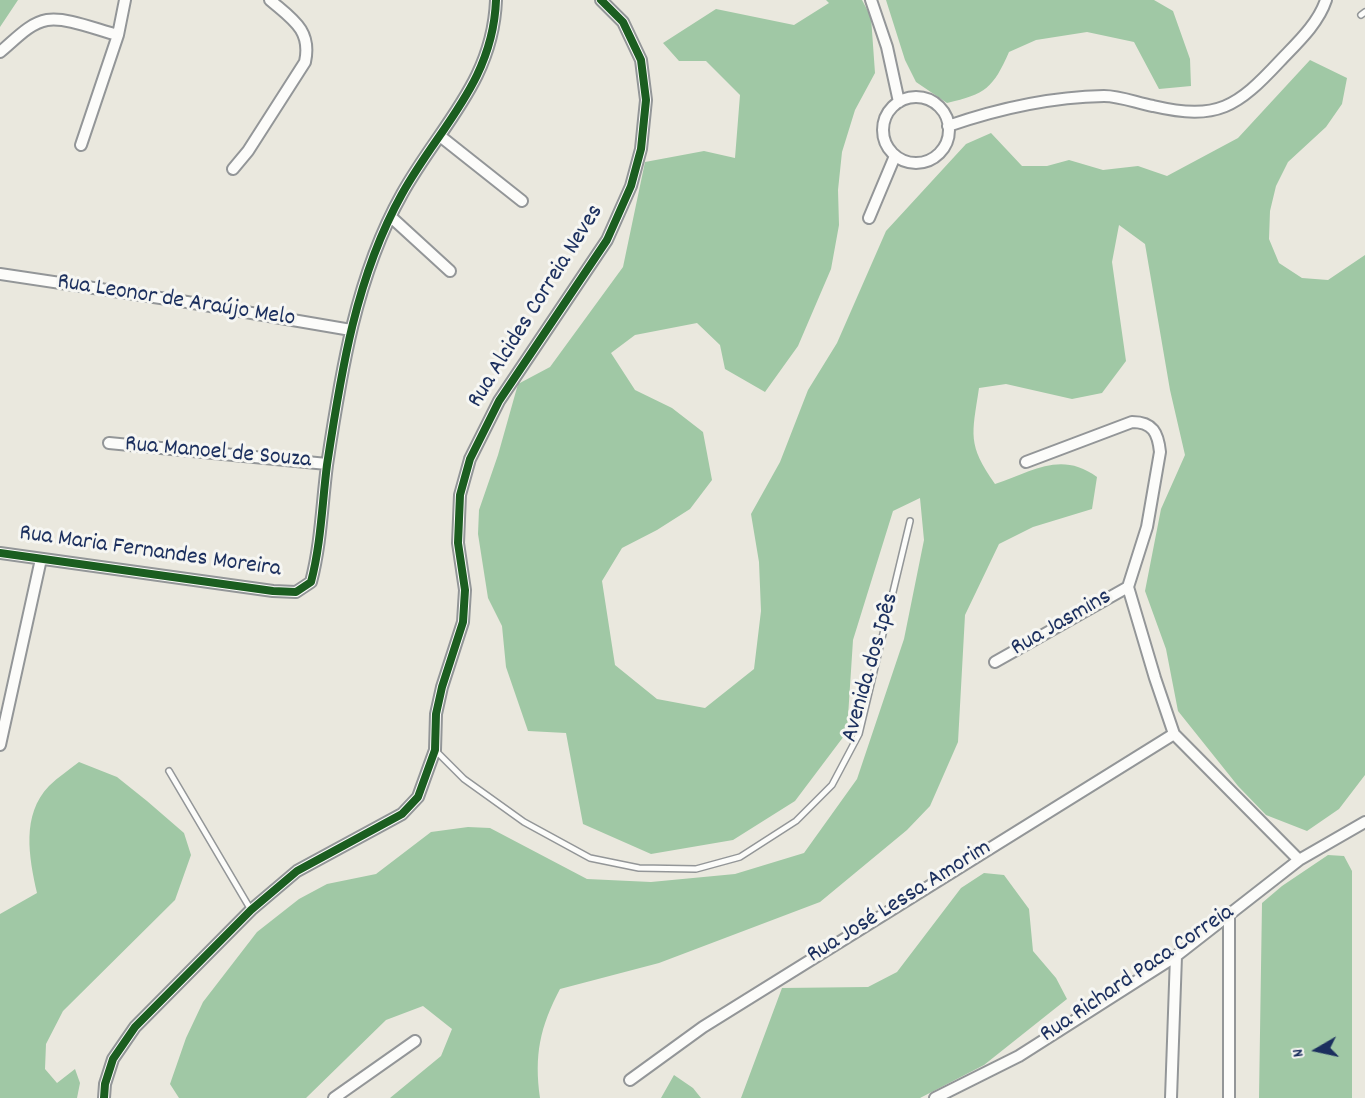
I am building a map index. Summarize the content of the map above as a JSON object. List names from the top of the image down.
{
  "streets": {
    "street": [
      "Rua Leonor de Araújo Melo",
      "Rua Alcides Correia Neves",
      "Rua Manoel de Souza",
      "Rua Maria Fernandes Moreira",
      "Rua Jasmins",
      "Rua José Lessa Amorim",
      "Rua Richard Paca Correia"
    ],
    "lane": ["Avenida dos Ipês"]
  },
  "crossings": [
    ["Rua Alcides Correia Neves", "Avenida dos Ipês"],
    ["Rua Manoel de Souza", "Rua Maria Fernandes Moreira"]
  ],
  "north": "left"
}
